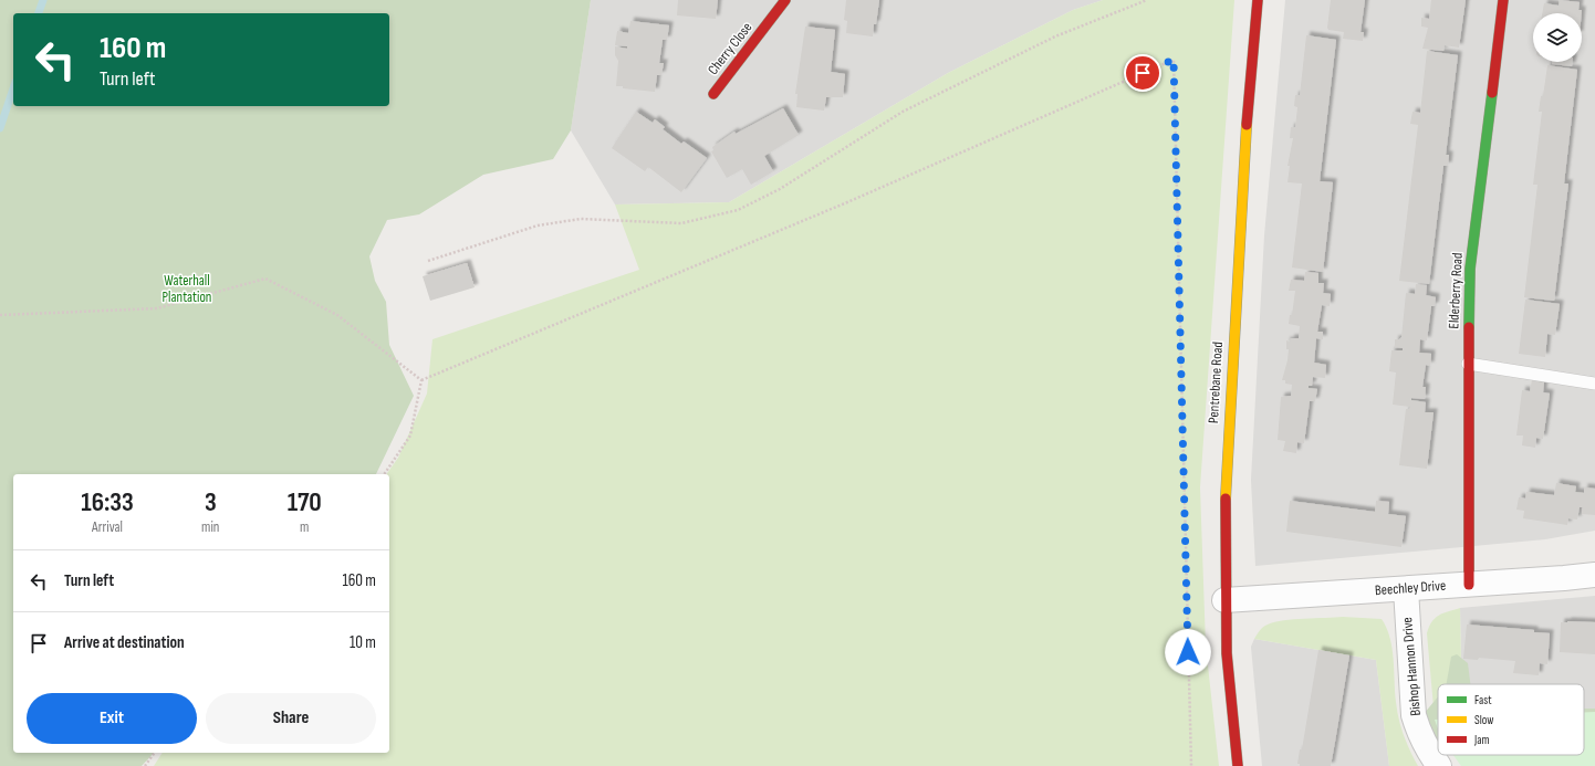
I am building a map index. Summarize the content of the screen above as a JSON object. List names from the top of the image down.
{
  "streets": {
    "street": [
      "Cherry Close",
      "Elderberry Road",
      "Pentrebane Road",
      "Beechley Drive",
      "Bishop Hannon Drive"
    ]
  },
  "crossings": [
    ["Elderberry Road", "Beechley Drive"],
    ["Pentrebane Road", "Beechley Drive"],
    ["Beechley Drive", "Bishop Hannon Drive"]
  ],
  "parks": ["Waterhall Plantation"],
  "legend": ["Fast", "Slow", "Jam"],
  "page": {
    "turn": ["160 m", "Turn left"],
    "eta": [
      "16:33",
      "Arrival",
      "3",
      "min",
      "170",
      "m"
    ],
    "list": [
      {
        "name": "Turn left",
        "value": "160 m"
      },
      {
        "name": "Arrive at destination",
        "value": "10 m"
      }
    ],
    "buttons": ["Exit", "Share"]
  }
}
